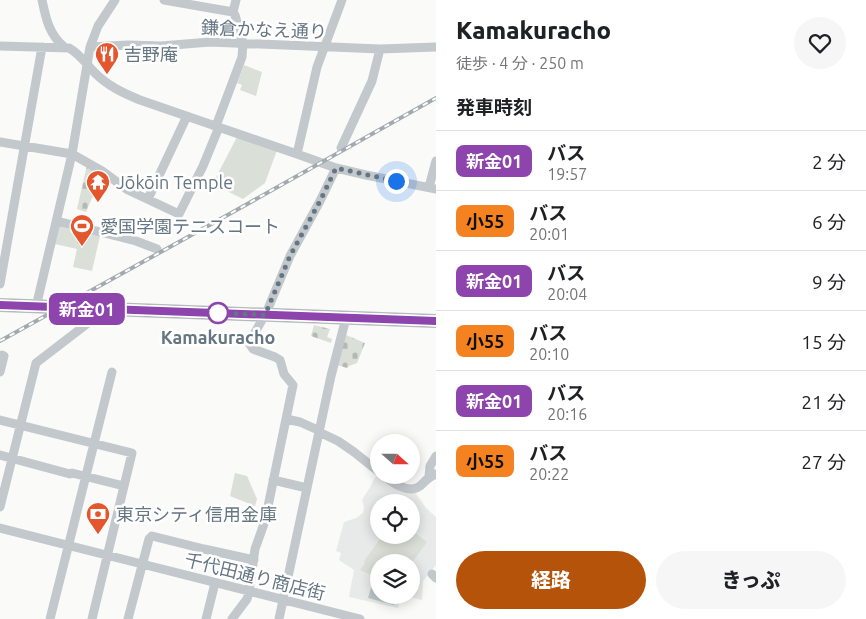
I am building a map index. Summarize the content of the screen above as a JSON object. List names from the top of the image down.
{
  "streets": {
    "street": ["鎌倉かなえ通り", "千代田通り商店街"]
  },
  "places": {
    "restaurant": ["吉野庵"],
    "temple": ["Jōkōin Temple"],
    "sports": ["愛国学園テニスコート"],
    "other": ["Kamakuracho"],
    "bank": ["東京シティ信用金庫"]
  },
  "lines": ["bus line 新金01"],
  "north": "right",
  "page": {
    "on_map": "新金01",
    "heading": [
      ["Kamakuracho", "徒歩 · 4 分 · 250 m"],
      "発車時刻"
    ],
    "list": [
      {
        "mark": "新金01",
        "name": "バス",
        "note": "19:57",
        "value": "2 分"
      },
      {
        "mark": "小55",
        "name": "バス",
        "note": "20:01",
        "value": "6 分"
      },
      {
        "mark": "新金01",
        "name": "バス",
        "note": "20:04",
        "value": "9 分"
      },
      {
        "mark": "小55",
        "name": "バス",
        "note": "20:10",
        "value": "15 分"
      },
      {
        "mark": "新金01",
        "name": "バス",
        "note": "20:16",
        "value": "21 分"
      },
      {
        "mark": "小55",
        "name": "バス",
        "note": "20:22",
        "value": "27 分"
      }
    ],
    "buttons": ["経路", "きっぷ"]
  }
}
